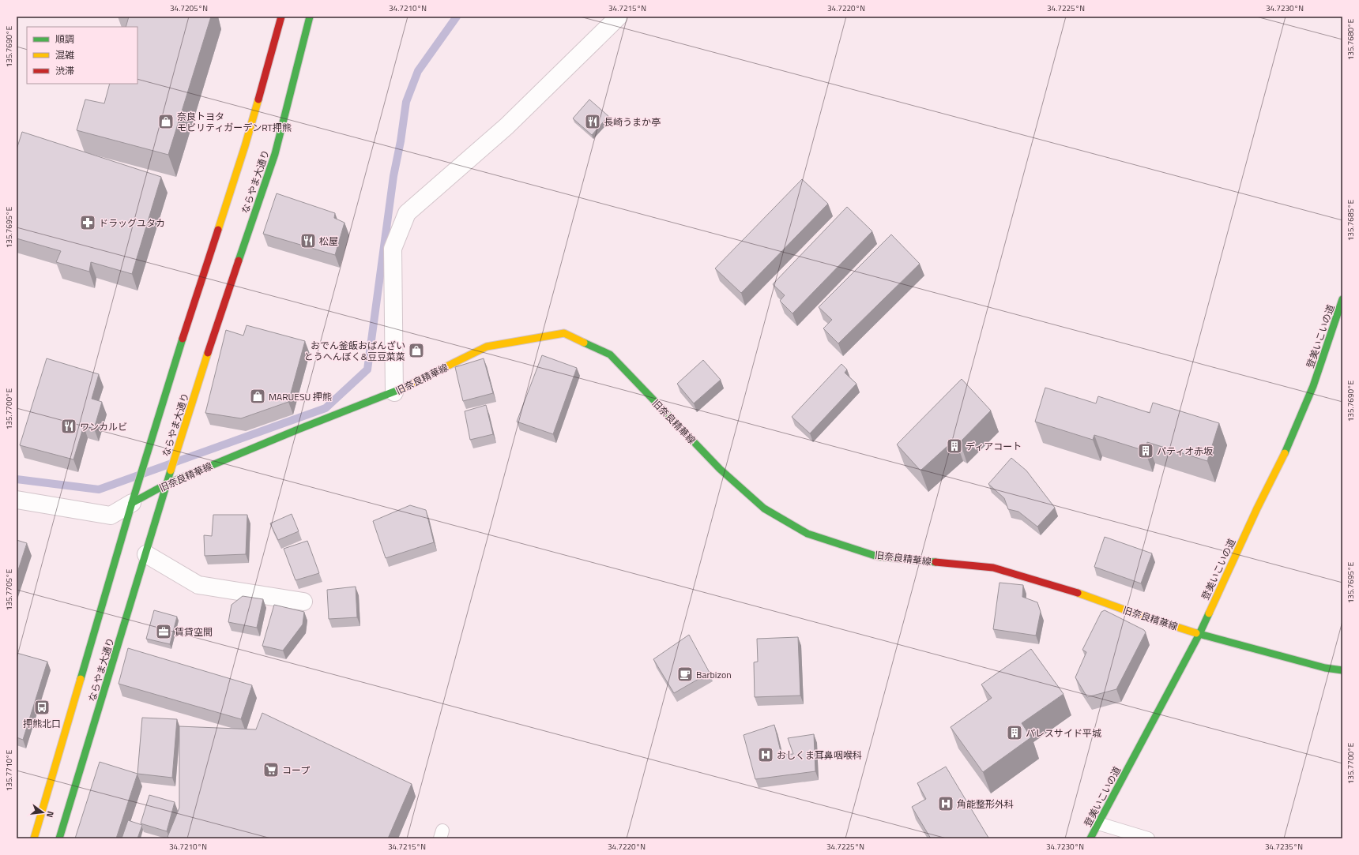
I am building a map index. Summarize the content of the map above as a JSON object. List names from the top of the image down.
{
  "streets": {
    "street": ["ならやま大通り", "登美いこいの道", "旧奈良精華線"]
  },
  "crossings": [
    ["ならやま大通り", "旧奈良精華線"],
    ["登美いこいの道", "旧奈良精華線"]
  ],
  "places": {
    "shop": ["奈良トヨタ モビリティガーデンRT押熊", "おでん釜飯おばんざい とうへんぼく&豆豆菜菜", "MARUESU 押熊"],
    "restaurant": ["長崎うまか亭", "松屋", "ワンカルビ"],
    "pharmacy": ["ドラッグユタカ"],
    "building": ["ディアコート", "パティオ赤坂", "パレスサイド平城"],
    "office": ["賃貸空間"],
    "cafe": ["Barbizon"],
    "bus stop": ["押熊北口"],
    "hospital": ["おしくま耳鼻咽喉科", "角能整形外科"],
    "supermarket": ["コープ"]
  },
  "legend": ["順調", "混雑", "渋滞"],
  "north": "right",
  "coordinates": [
    "34.7205°N",
    "34.7210°N",
    "34.7215°N",
    "34.7220°N",
    "34.7225°N",
    "34.7230°N",
    "135.7680°E",
    "135.7690°E",
    "135.7685°E",
    "135.7695°E",
    "135.7700°E",
    "135.7705°E",
    "135.7710°E",
    "34.7235°N"
  ]
}
